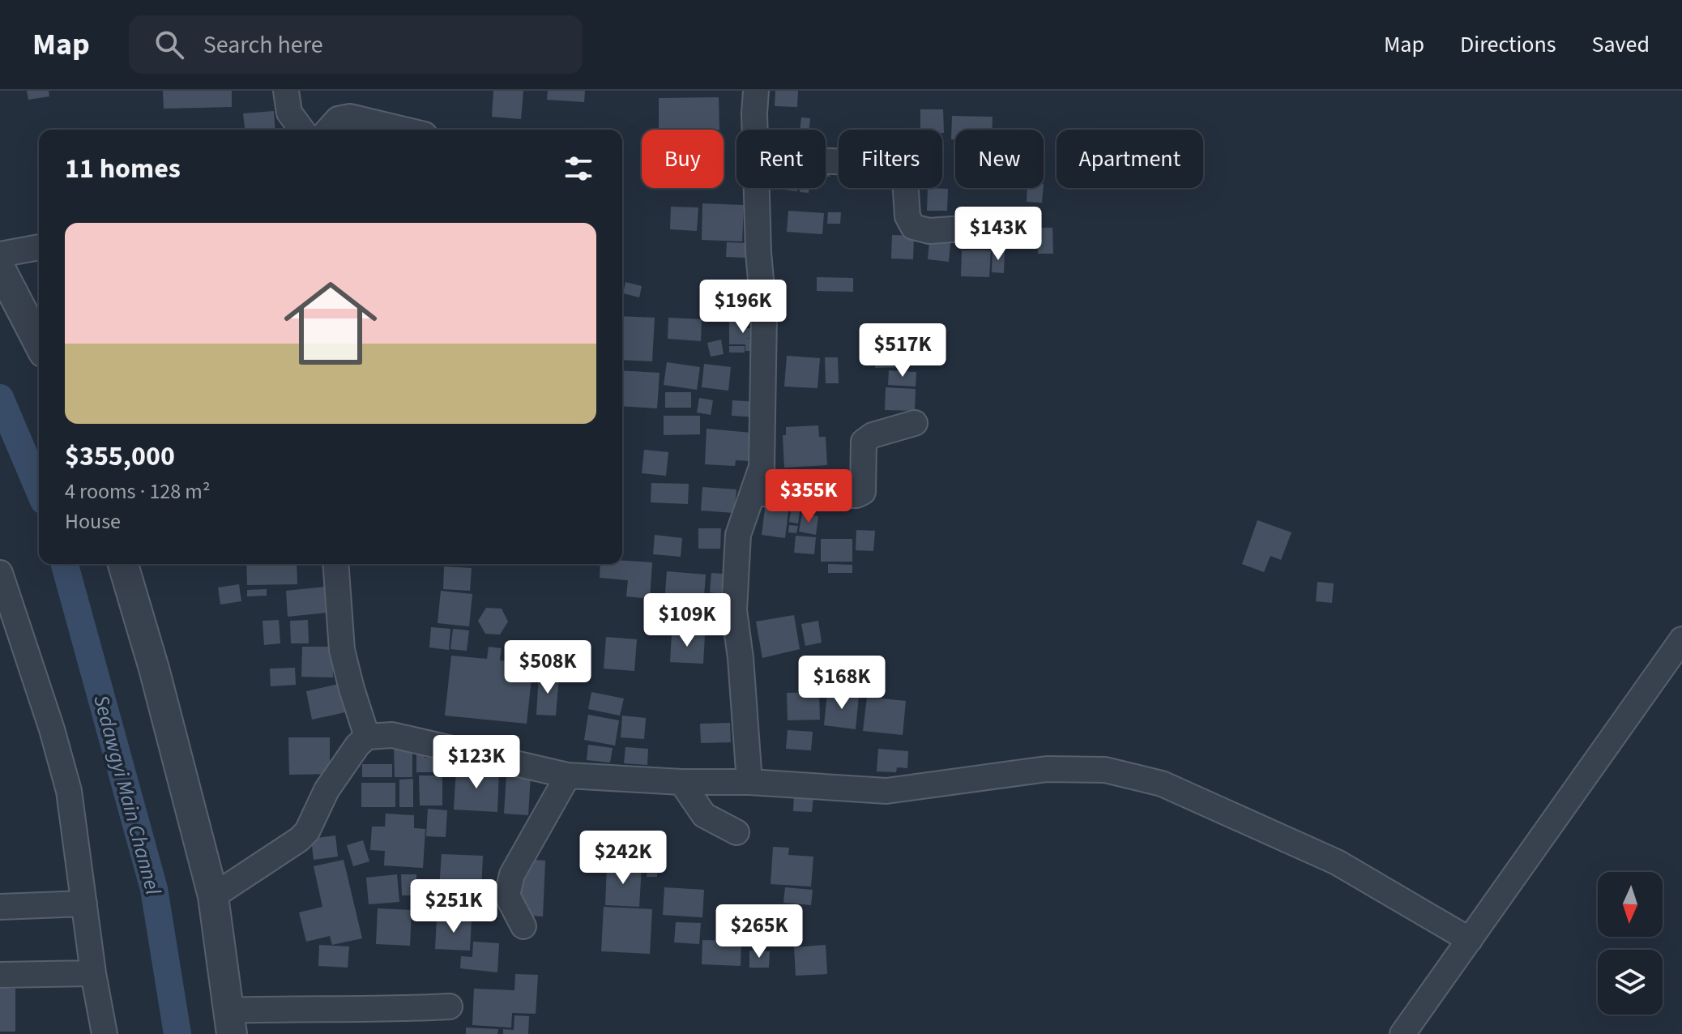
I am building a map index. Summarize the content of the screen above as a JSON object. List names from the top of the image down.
{
  "water": ["Sedawgyi Main Channel"],
  "north": "bottom",
  "page": {
    "header": "Map",
    "search": "Search here",
    "nav": ["Map", "Directions", "Saved"],
    "chip": [
      "Buy",
      "Rent",
      "Filters",
      "New",
      "Apartment"
    ],
    "heading": "11 homes",
    "price": [
      "$143K",
      "$196K",
      "$517K",
      "$355K",
      "$109K",
      "$508K",
      "$168K",
      "$123K",
      "$242K",
      "$251K",
      "$265K"
    ],
    "list": [
      {
        "name": "$355,000",
        "note": "4 rooms · 128 m² · House"
      }
    ]
  }
}
